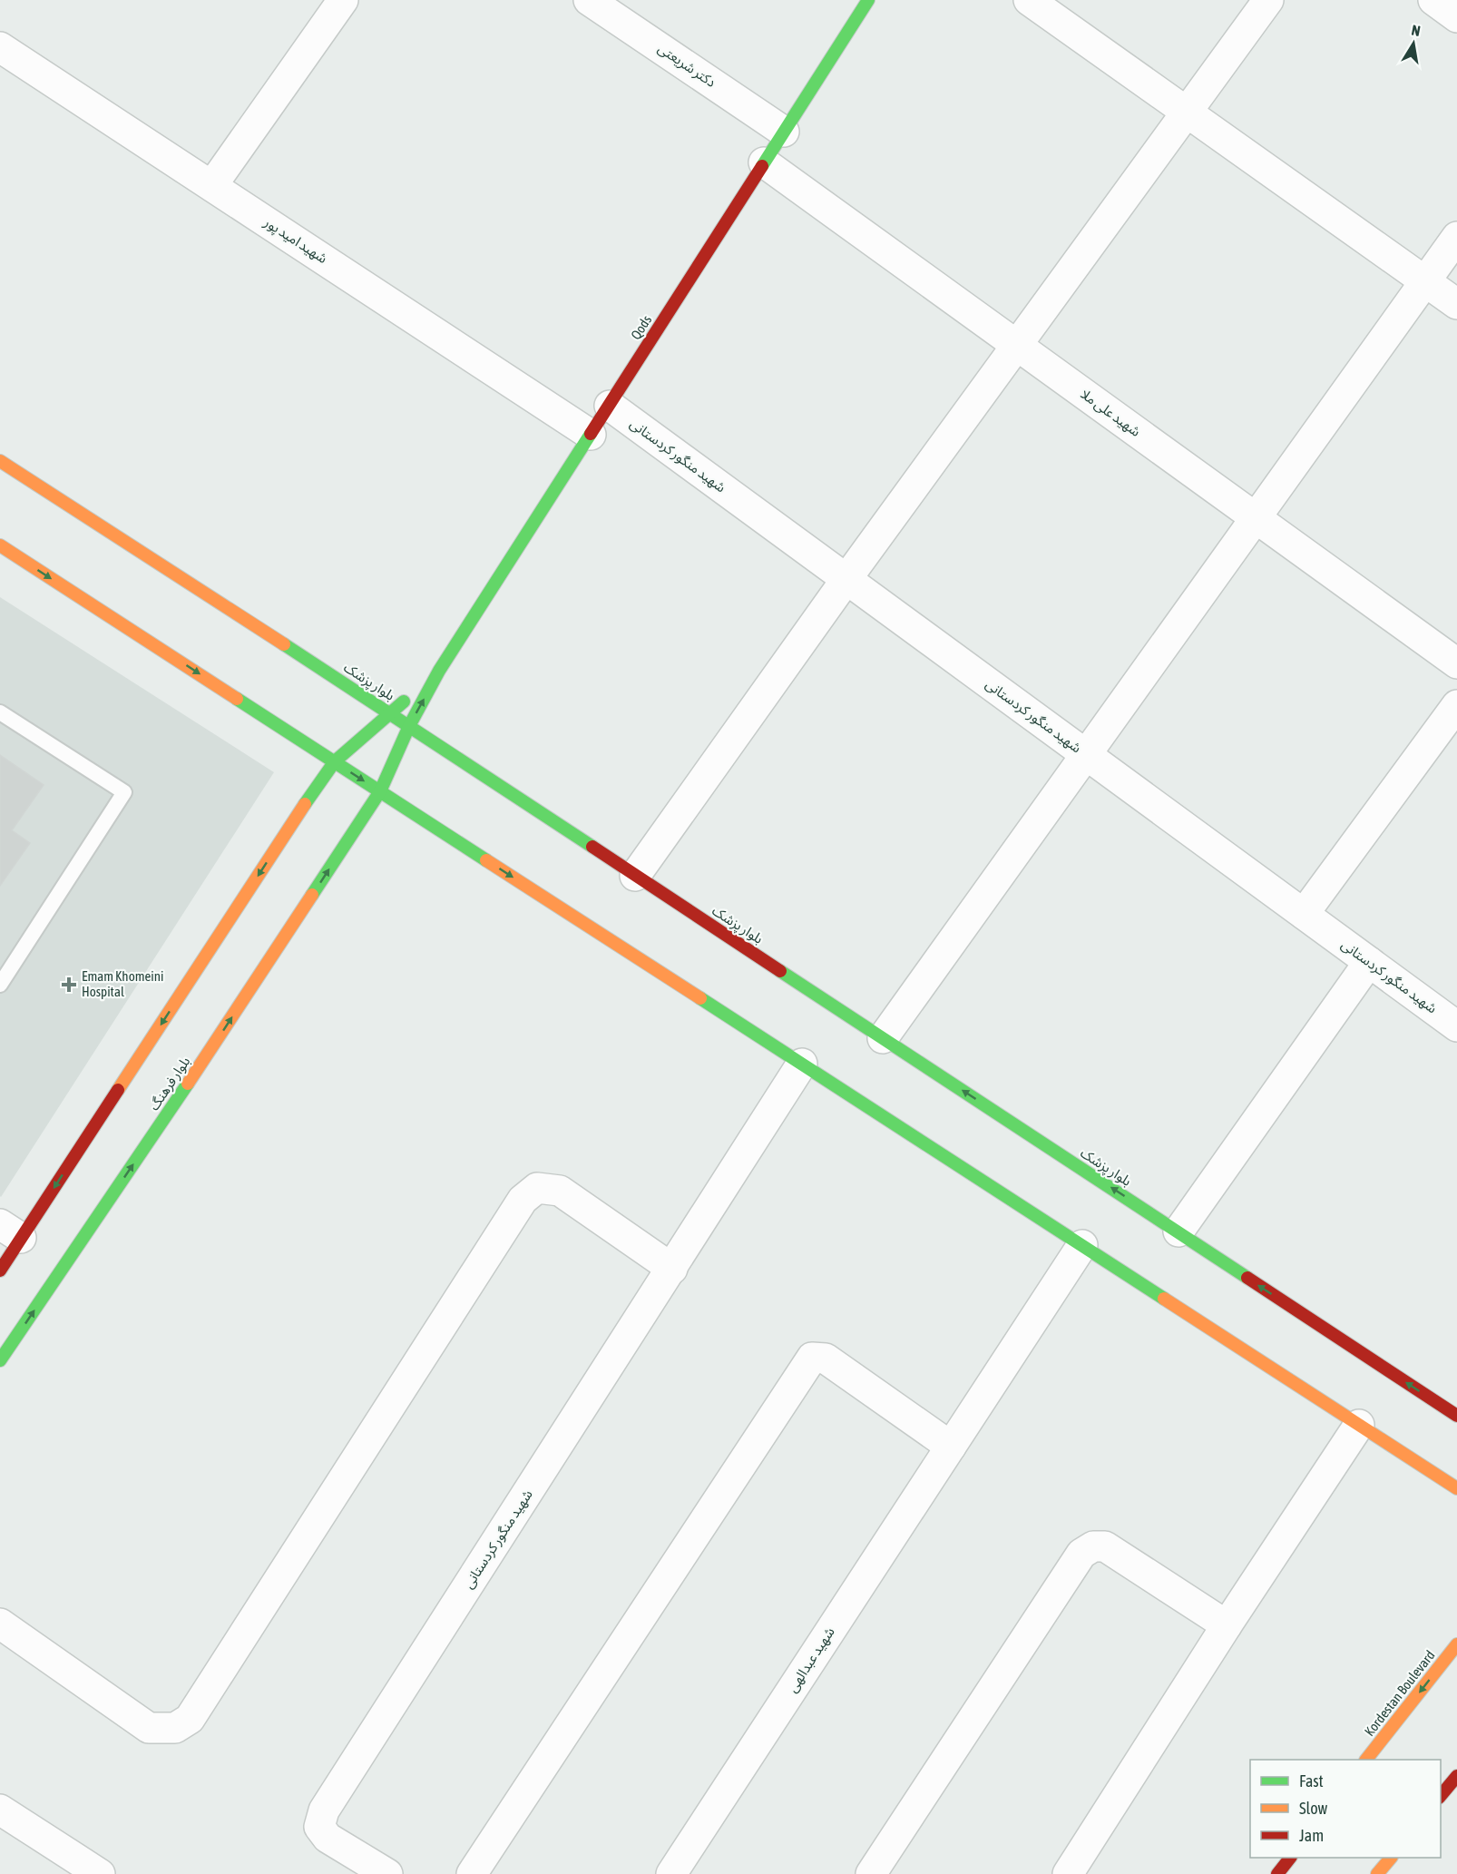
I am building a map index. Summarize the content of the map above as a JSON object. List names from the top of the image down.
{
  "streets": {
    "street": [
      "دکتر شریعتی",
      "شهید امید پور",
      "Qods",
      "شهید علی ملا",
      "شهید منگور کردستانی",
      "بلوار پزشک",
      "بلوار فرهنگ",
      "شهید عبدالهی",
      "Kordestan Boulevard"
    ]
  },
  "crossings": [
    ["دکتر شریعتی", "Qods"],
    ["شهید امید پور", "Qods"],
    ["Qods", "شهید علی ملا"],
    ["Qods", "شهید منگور کردستانی"],
    ["Qods", "بلوار فرهنگ"],
    ["بلوار پزشک", "بلوار فرهنگ"]
  ],
  "one_way": ["Kordestan Boulevard"],
  "places": {
    "health": ["Emam Khomeini Hospital"]
  },
  "legend": ["Fast", "Slow", "Jam"],
  "north": "top"
}
